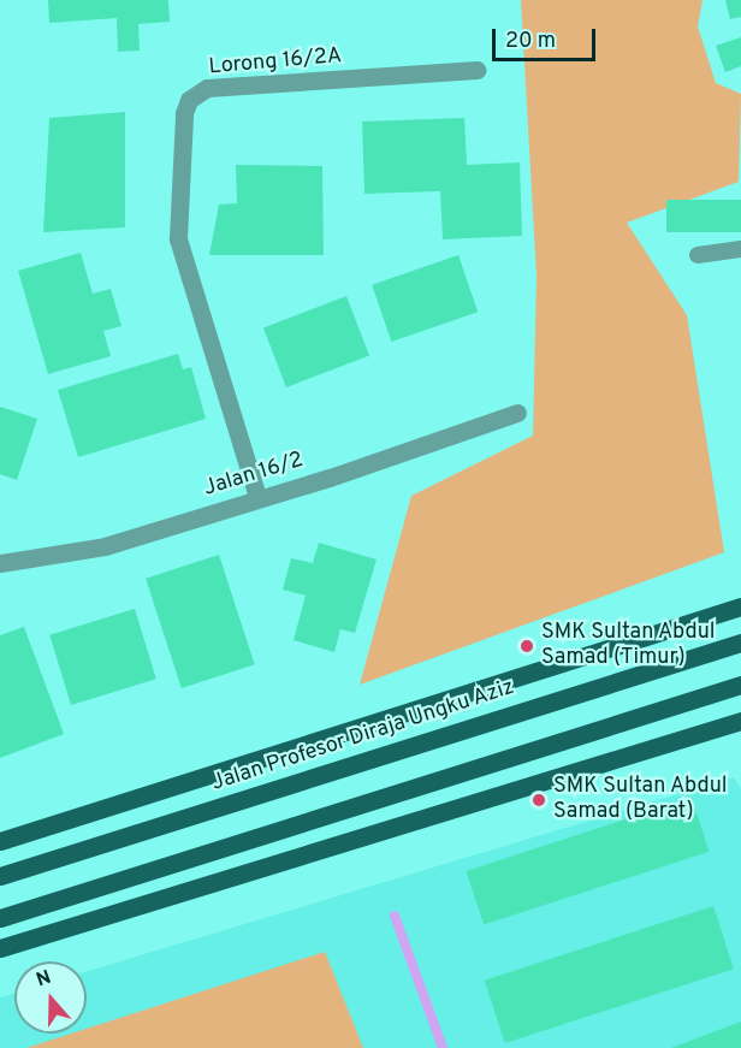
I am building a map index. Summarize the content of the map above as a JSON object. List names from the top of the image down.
{
  "streets": {
    "main road": ["Jalan Profesor Diraja Ungku Aziz"],
    "street": ["Lorong 16/2A", "Jalan 16/2"]
  },
  "crossings": [
    ["Lorong 16/2A", "Jalan 16/2"]
  ],
  "places": ["SMK Sultan Abdul Samad (Timur)", "SMK Sultan Abdul Samad (Barat)"],
  "scale_bar": "20 m",
  "north": "top"
}
